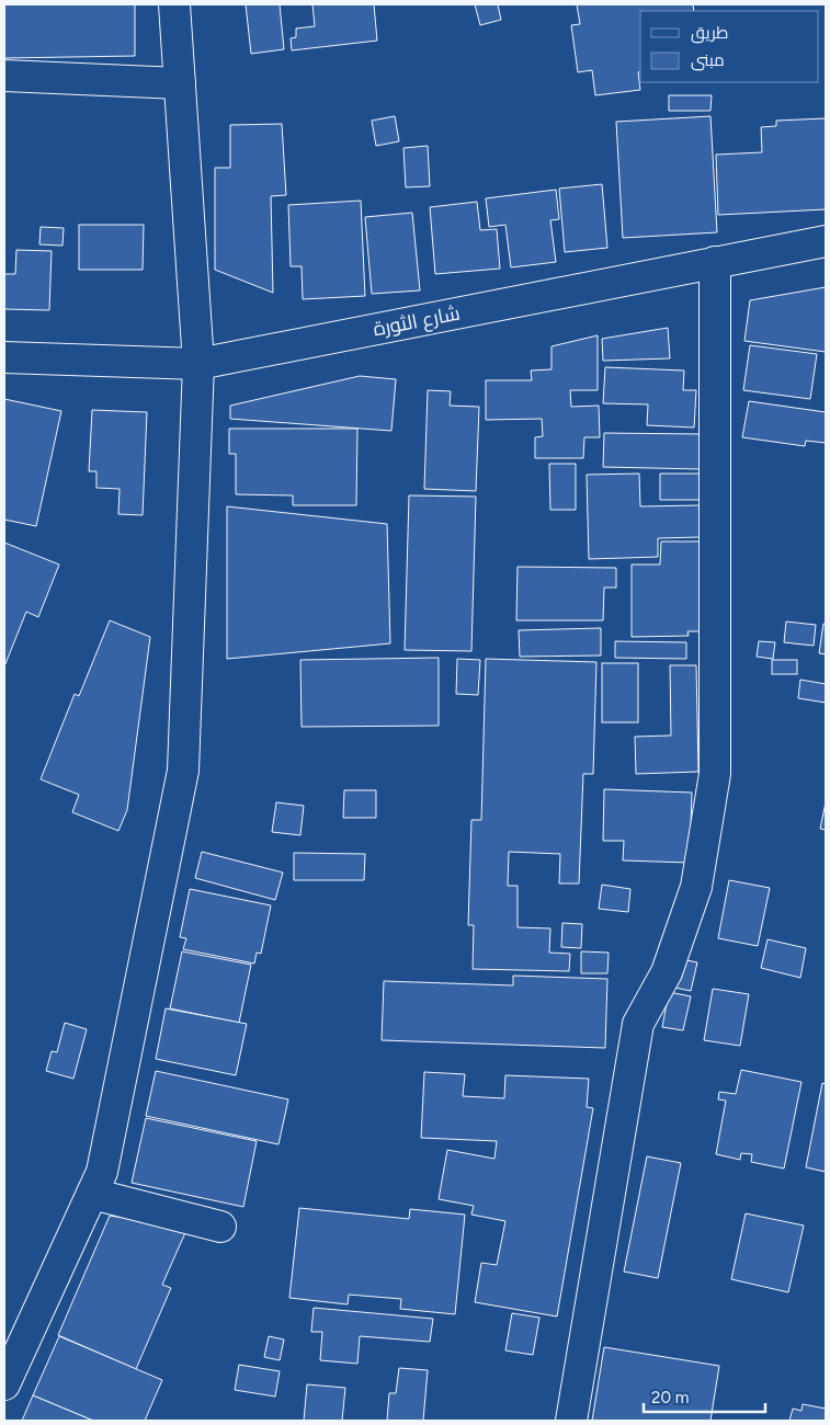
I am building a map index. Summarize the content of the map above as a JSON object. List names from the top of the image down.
{
  "streets": {
    "street": ["شارع الثورة"]
  },
  "legend": ["طريق", "مبنى"],
  "scale_bar": "20 m"
}
